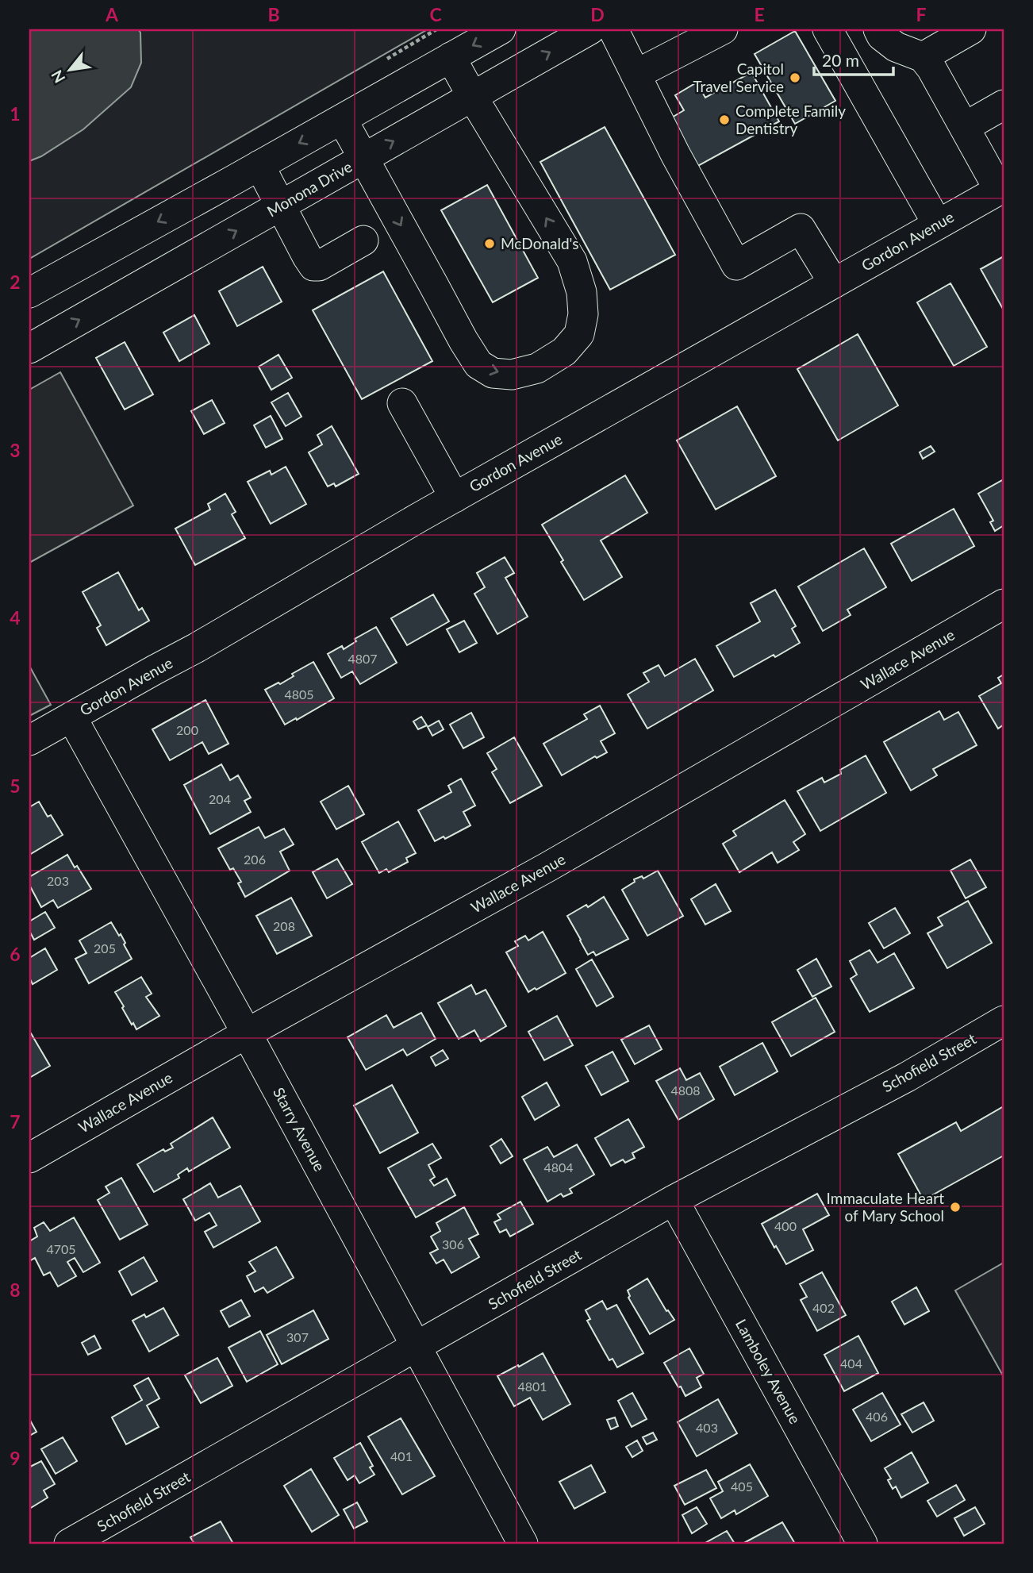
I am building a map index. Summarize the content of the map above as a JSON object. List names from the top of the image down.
{
  "streets": {
    "street": [
      "Monona Drive",
      "Gordon Avenue",
      "Wallace Avenue",
      "Schofield Street",
      "Starry Avenue",
      "Lamboley Avenue"
    ]
  },
  "crossings": [
    ["Gordon Avenue", "Starry Avenue"],
    ["Wallace Avenue", "Starry Avenue"],
    ["Schofield Street", "Starry Avenue"],
    ["Schofield Street", "Lamboley Avenue"]
  ],
  "places": [
    "Capitol Travel Service",
    "Complete Family Dentistry",
    "McDonald's",
    "Immaculate Heart of Mary School"
  ],
  "house_numbers": [
    "4807",
    "4805",
    "200",
    "204",
    "206",
    "203",
    "208",
    "205",
    "4808",
    "4804",
    "400",
    "306",
    "4705",
    "402",
    "307",
    "404",
    "4801",
    "406",
    "403",
    "401",
    "405"
  ],
  "scale_bar": "20 m",
  "north": "bottom left",
  "grid": {
    "columns": [
      "A",
      "B",
      "C",
      "D",
      "E",
      "F"
    ],
    "rows": [
      "1",
      "2",
      "3",
      "4",
      "5",
      "6",
      "7",
      "8",
      "9"
    ]
  }
}
